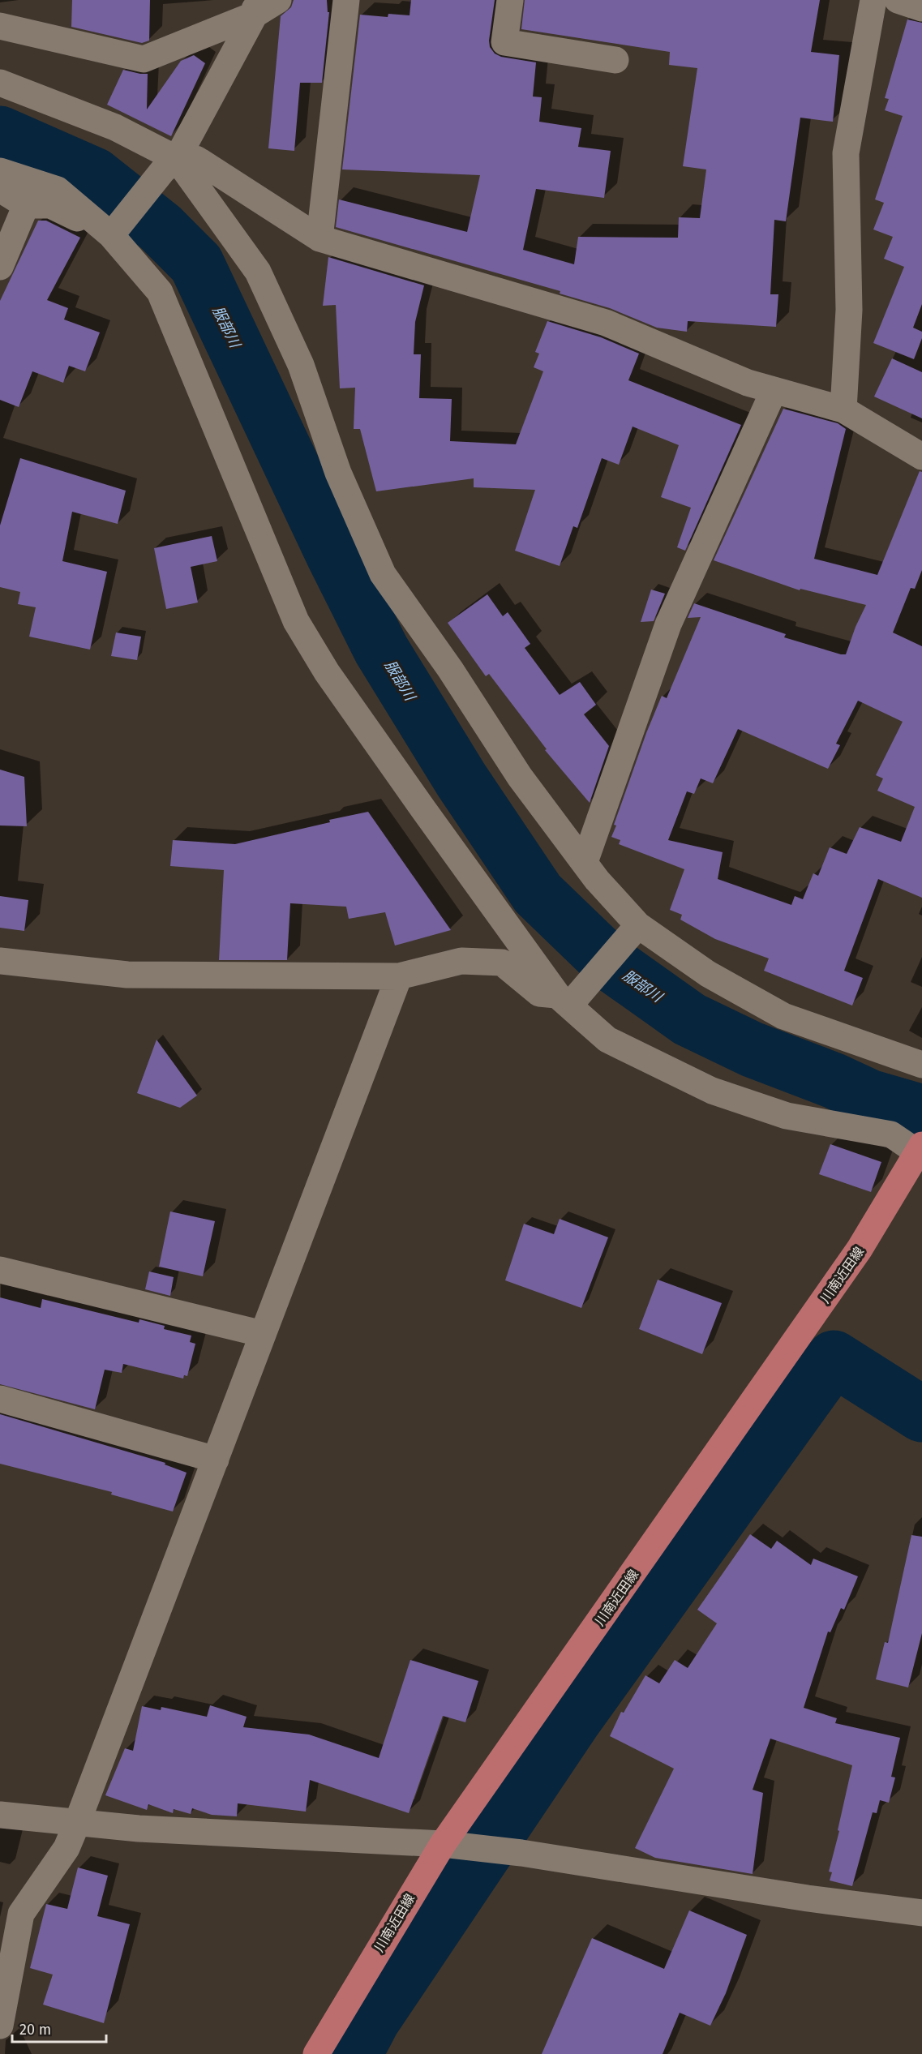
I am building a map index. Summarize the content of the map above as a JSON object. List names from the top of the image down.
{
  "streets": {
    "main road": ["川南近田線"]
  },
  "water": ["服部川"],
  "scale_bar": "20 m"
}
